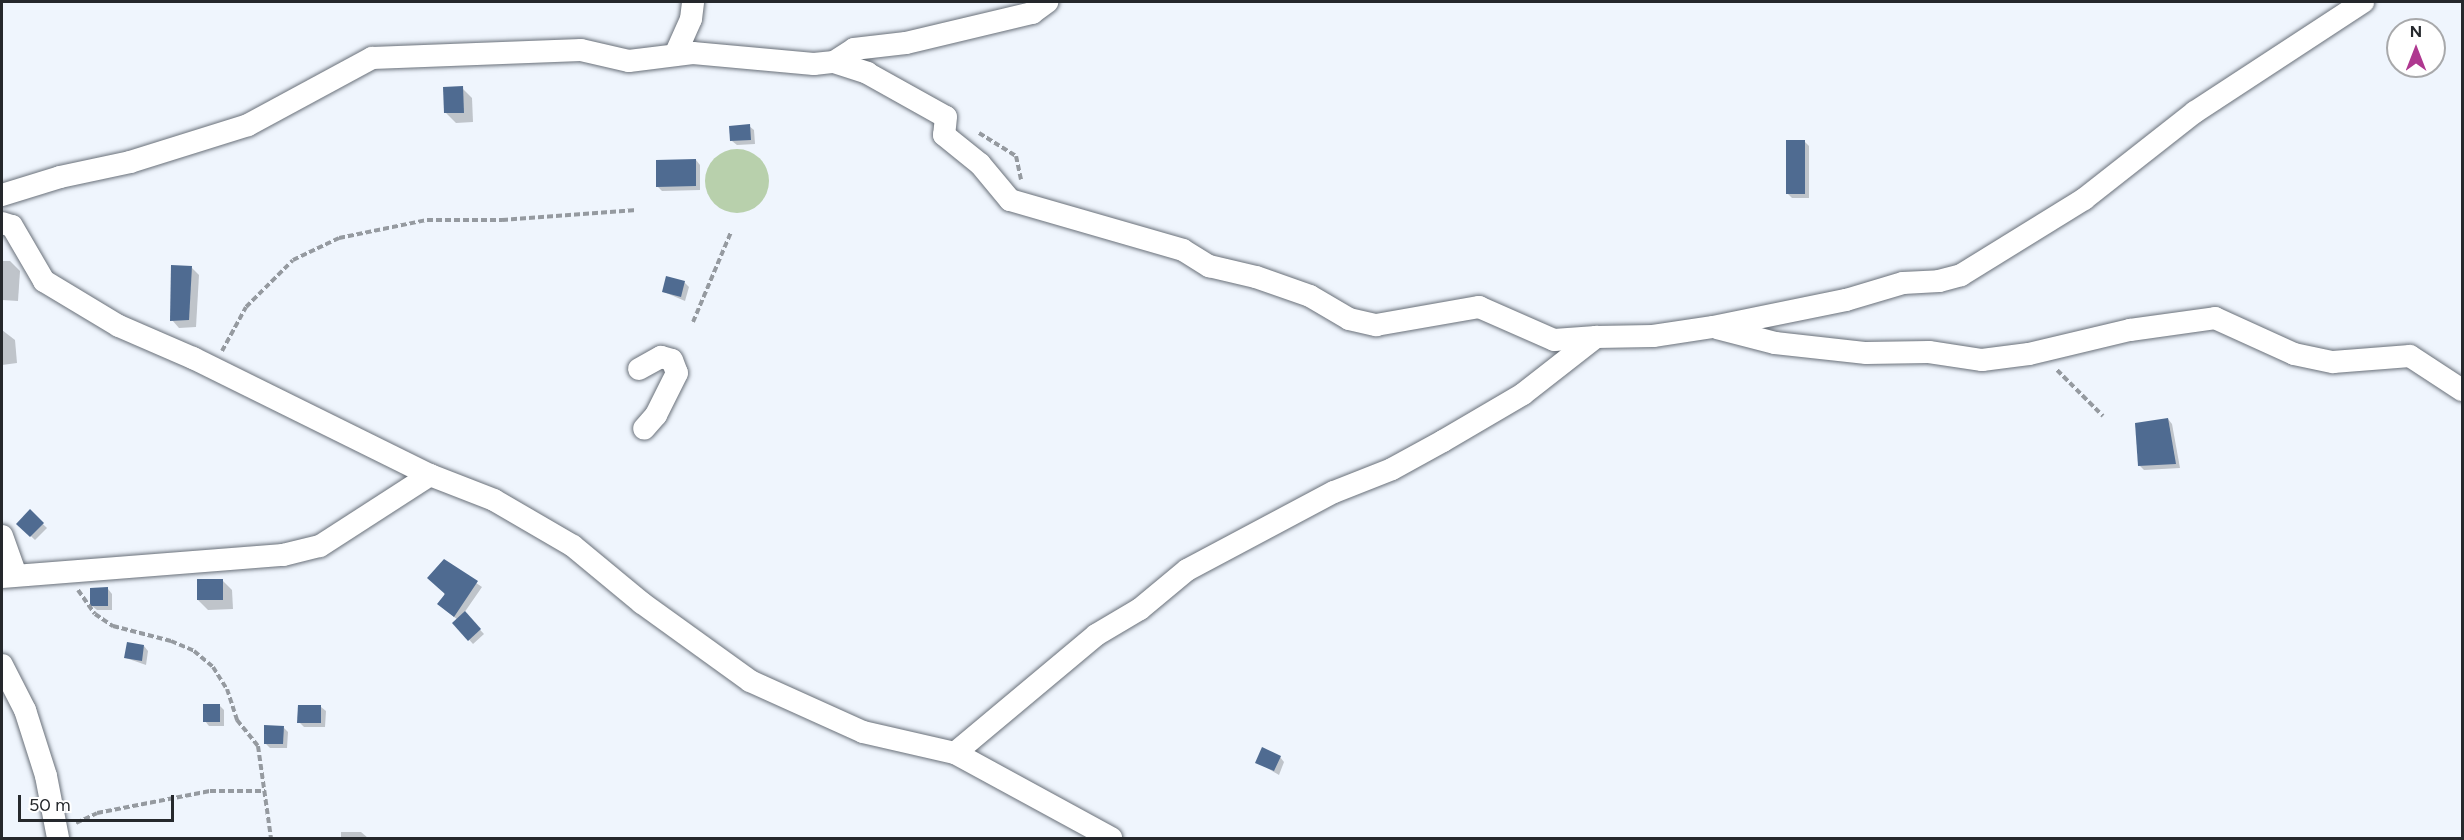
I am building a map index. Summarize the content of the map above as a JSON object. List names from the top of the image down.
{
  "scale_bar": "50 m",
  "north": "top"
}
